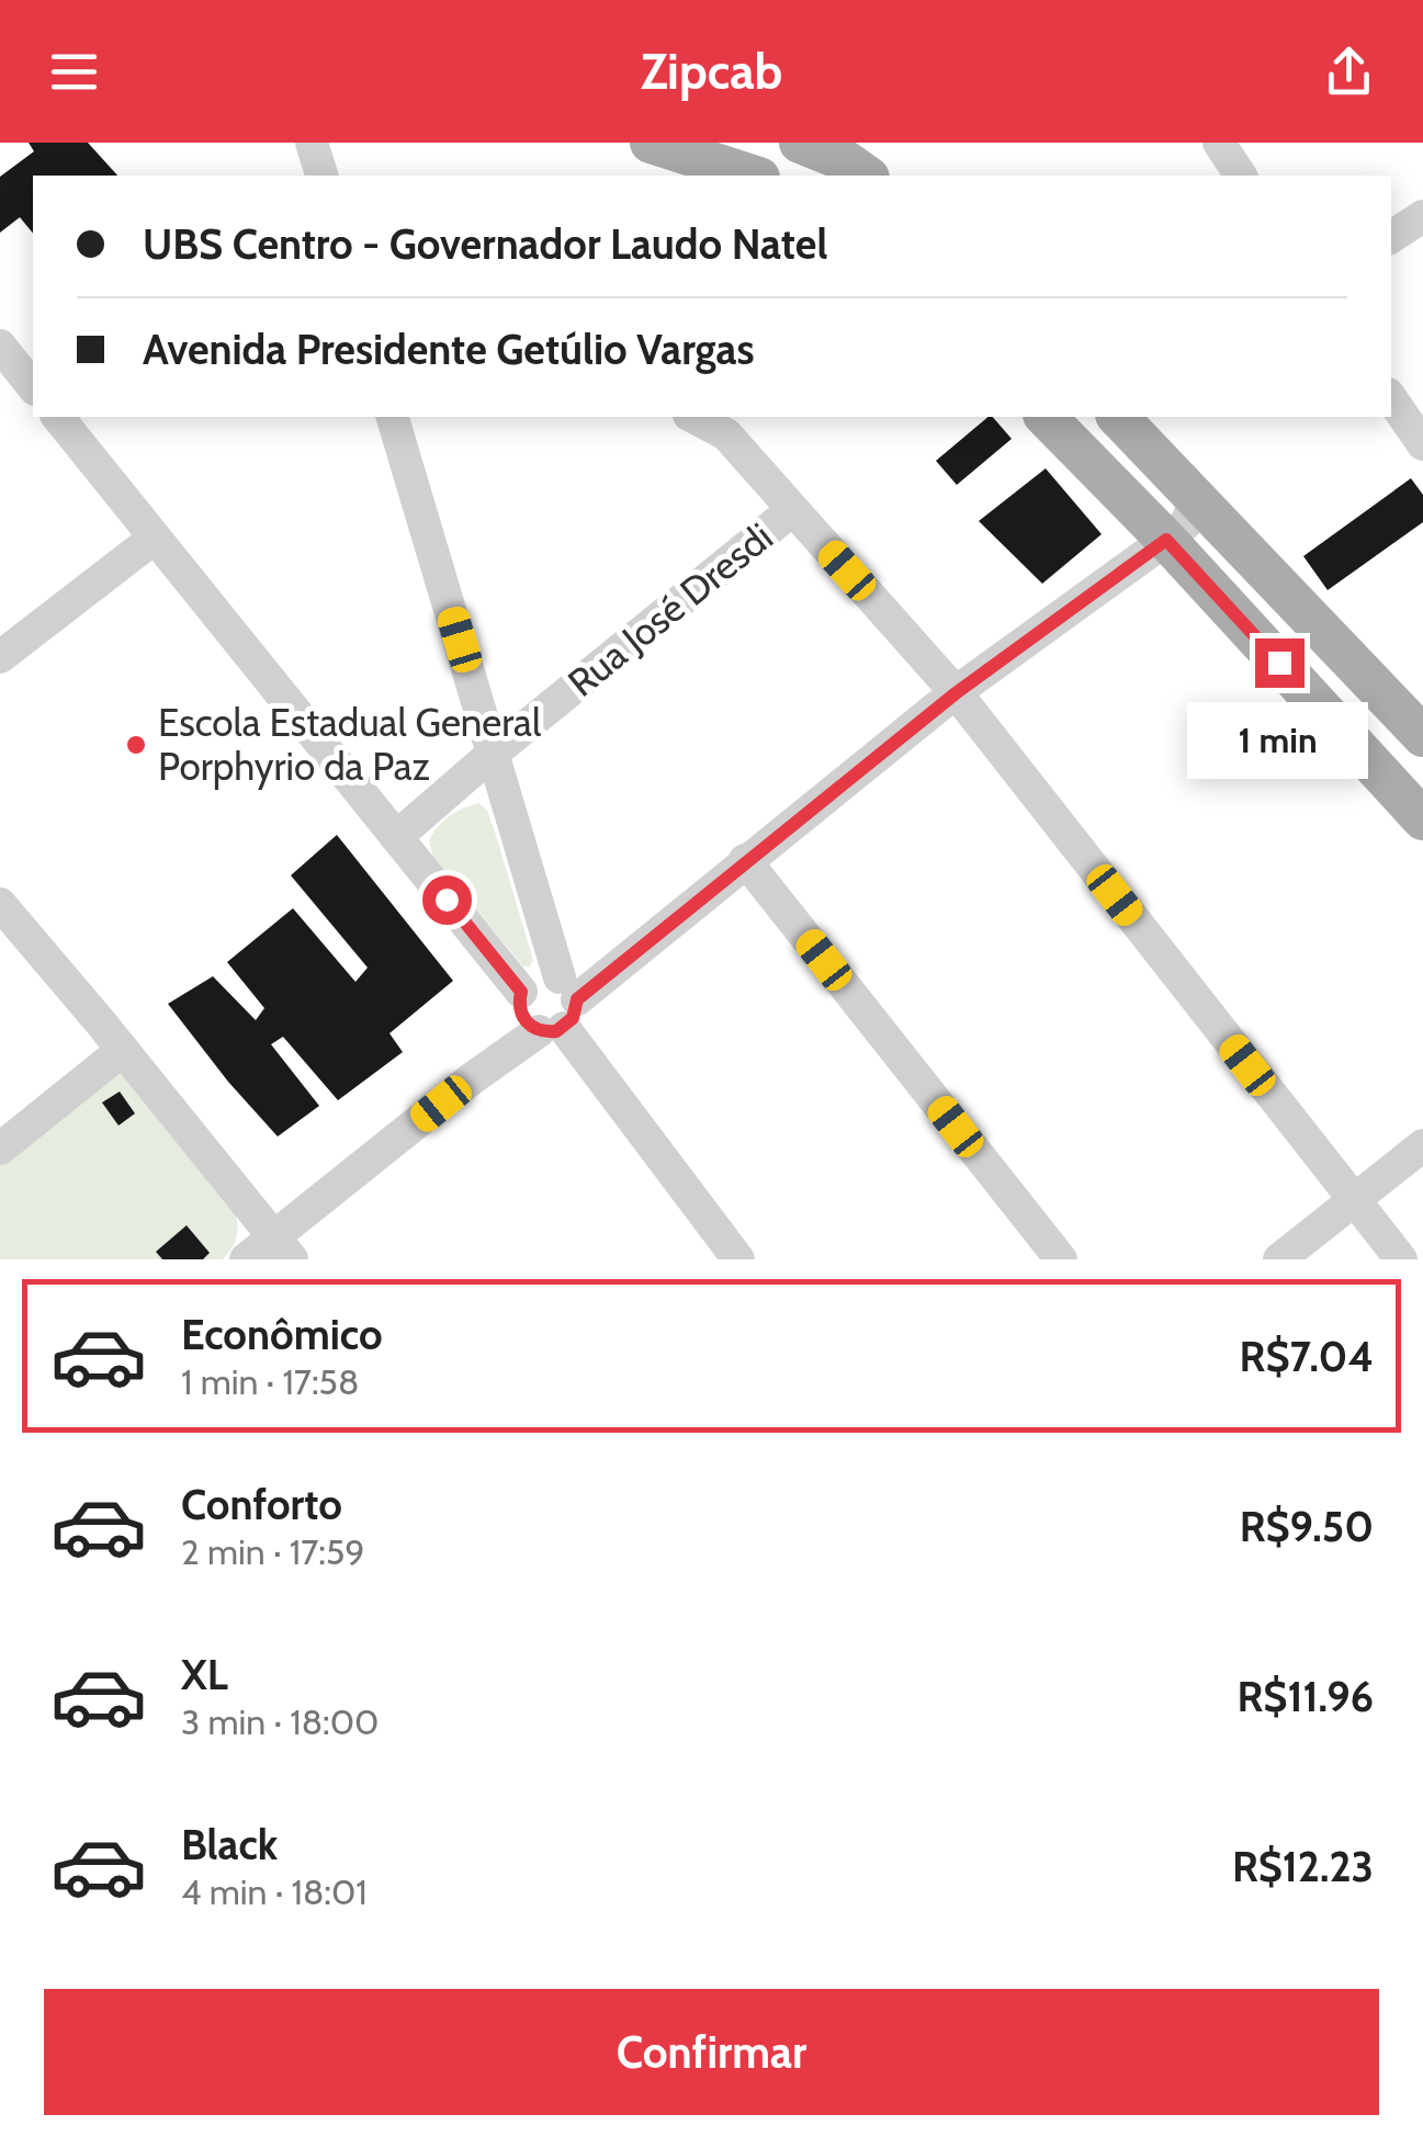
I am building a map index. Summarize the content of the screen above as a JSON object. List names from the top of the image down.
{
  "streets": {
    "street": ["Rua José Dresdi"]
  },
  "places": ["Escola Estadual General Porphyrio da Paz"],
  "page": {
    "header": "Zipcab",
    "banner": ["UBS Centro - Governador Laudo Natel", "Avenida Presidente Getúlio Vargas"],
    "bubble": "1 min",
    "list": [
      {
        "name": "Econômico",
        "note": "1 min · 17:58",
        "value": "R$7.04"
      },
      {
        "name": "Conforto",
        "note": "2 min · 17:59",
        "value": "R$9.50"
      },
      {
        "name": "XL",
        "note": "3 min · 18:00",
        "value": "R$11.96"
      },
      {
        "name": "Black",
        "note": "4 min · 18:01",
        "value": "R$12.23"
      }
    ],
    "buttons": "Confirmar"
  }
}
